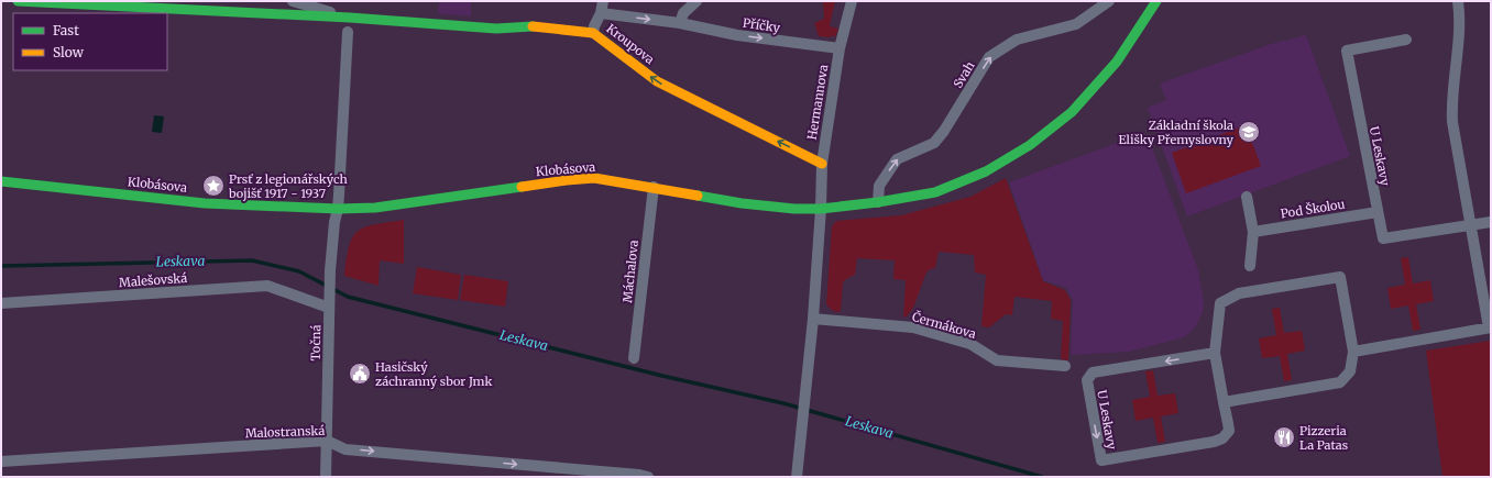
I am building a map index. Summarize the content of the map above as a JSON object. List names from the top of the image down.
{
  "streets": {
    "street": [
      "Příčky",
      "Kroupova",
      "Svah",
      "Hermannova",
      "U Leskavy",
      "Klobásova",
      "Pod Školou",
      "Máchalova",
      "Malešovská",
      "Čermákova",
      "Točná",
      "Malostranská"
    ]
  },
  "crossings": [
    ["Příčky", "Hermannova"],
    ["Kroupova", "Hermannova"],
    ["Svah", "Klobásova"],
    ["Hermannova", "Klobásova"],
    ["U Leskavy", "Pod Školou"],
    ["Klobásova", "Máchalova"],
    ["Klobásova", "Točná"],
    ["Malešovská", "Točná"],
    ["Točná", "Malostranská"]
  ],
  "one_way": ["Příčky", "Svah", "Malostranská"],
  "water": ["Leskava"],
  "places": {
    "school or university": ["Základní škola Elišky Přemyslovny"],
    "place": ["Prsť z legionářských bojišť 1917 - 1937"],
    "public building": ["Hasičský záchranný sbor Jmk"],
    "restaurant": ["Pizzeria La Patas"]
  },
  "legend": ["Fast", "Slow"]
}
